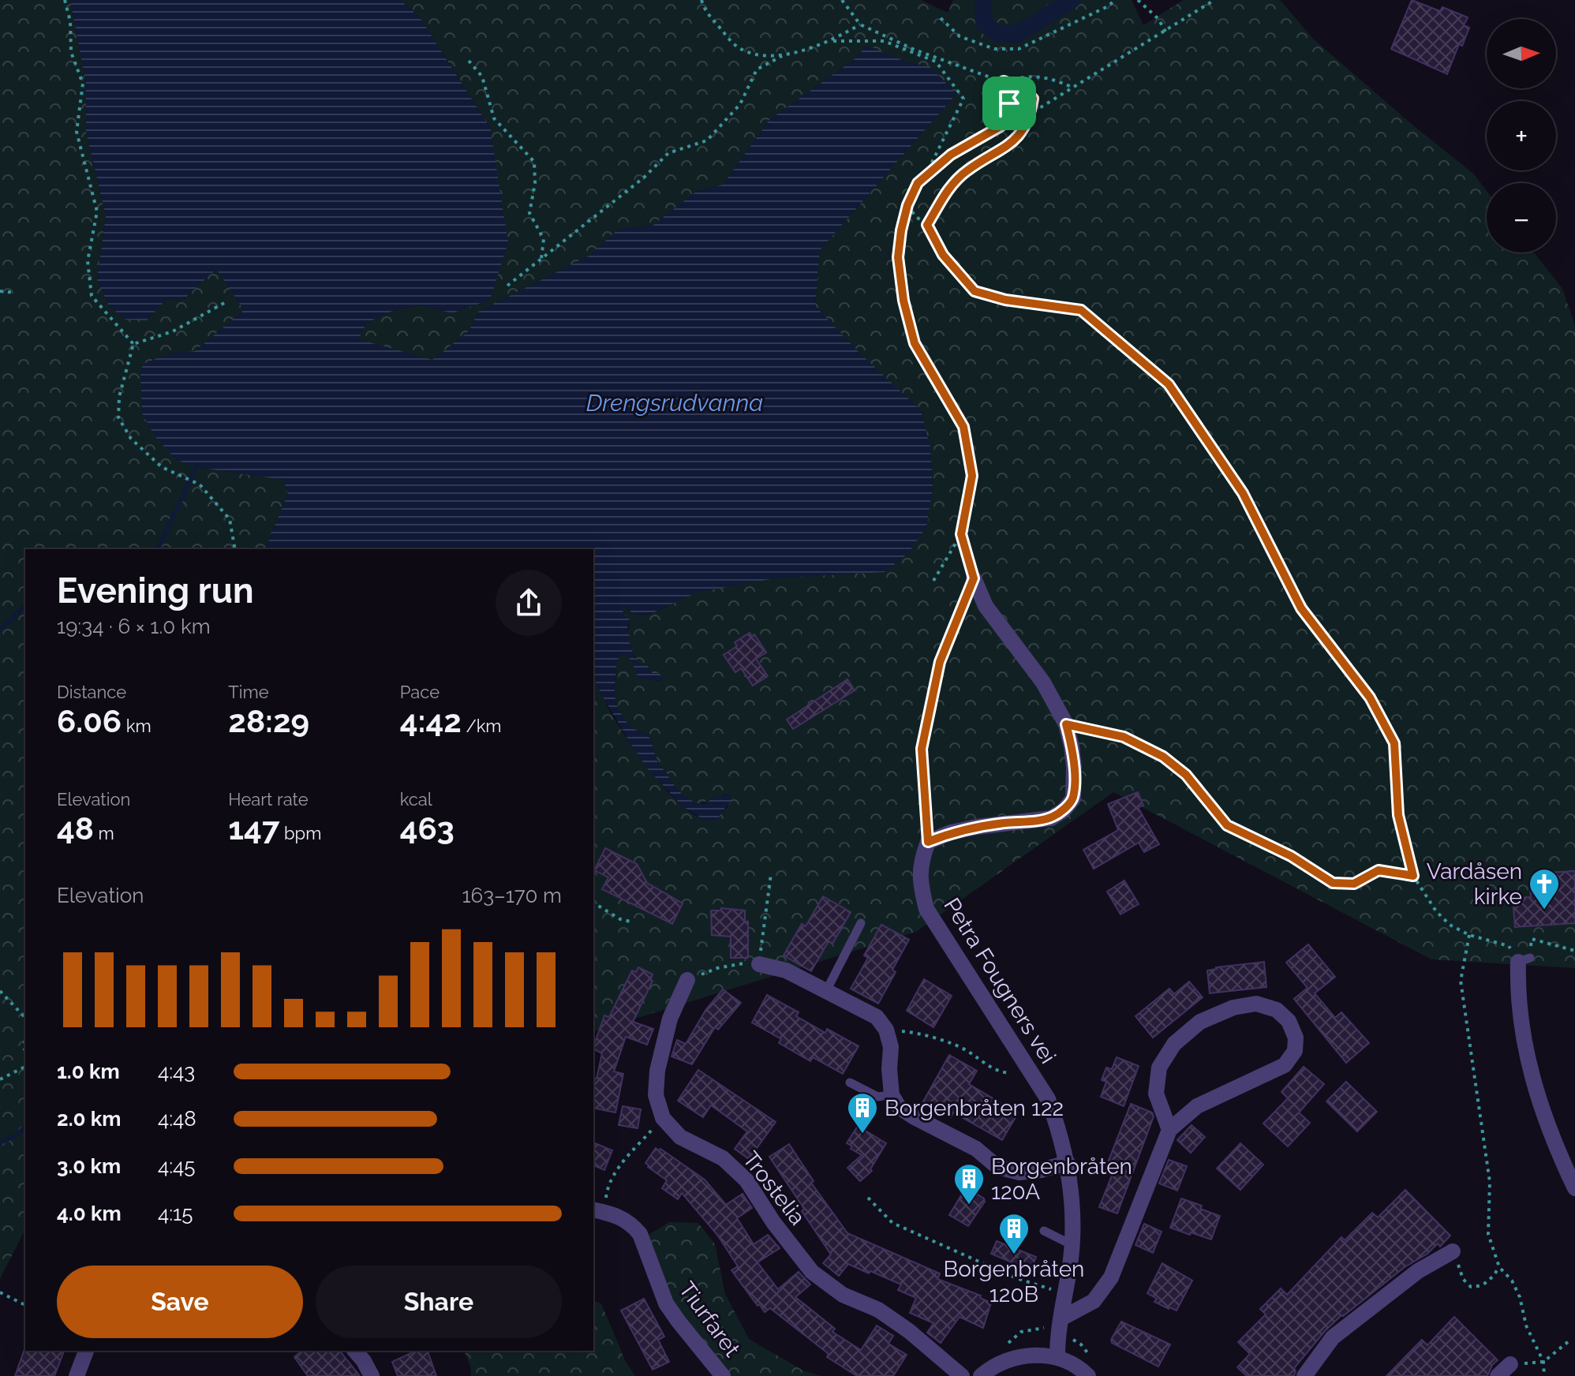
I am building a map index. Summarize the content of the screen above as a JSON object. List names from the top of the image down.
{
  "streets": {
    "street": ["Petra Fougners vei", "Trostelia", "Tiurfaret"]
  },
  "water": ["Drengsrudvanna"],
  "places": {
    "church": ["Vardåsen kirke"],
    "building": ["Borgenbråten 122", "Borgenbråten 120A", "Borgenbråten 120B"]
  },
  "north": "right",
  "page": {
    "map_buttons": ["+", "−"],
    "heading": ["Evening run", "19:34 · 6 × 1.0 km"],
    "stats": [
      ["Distance", "6.06 km"],
      ["Time", "28:29"],
      ["Pace", "4:42 /km"],
      ["Elevation", "48 m"],
      ["Heart rate", "147 bpm"],
      ["kcal", "463"]
    ],
    "chart": ["Elevation", "163–170 m"],
    "list": [
      {
        "name": "1.0 km",
        "note": "4:43"
      },
      {
        "name": "2.0 km",
        "note": "4:48"
      },
      {
        "name": "3.0 km",
        "note": "4:45"
      },
      {
        "name": "4.0 km",
        "note": "4:15"
      }
    ],
    "buttons": ["Save", "Share"]
  }
}
